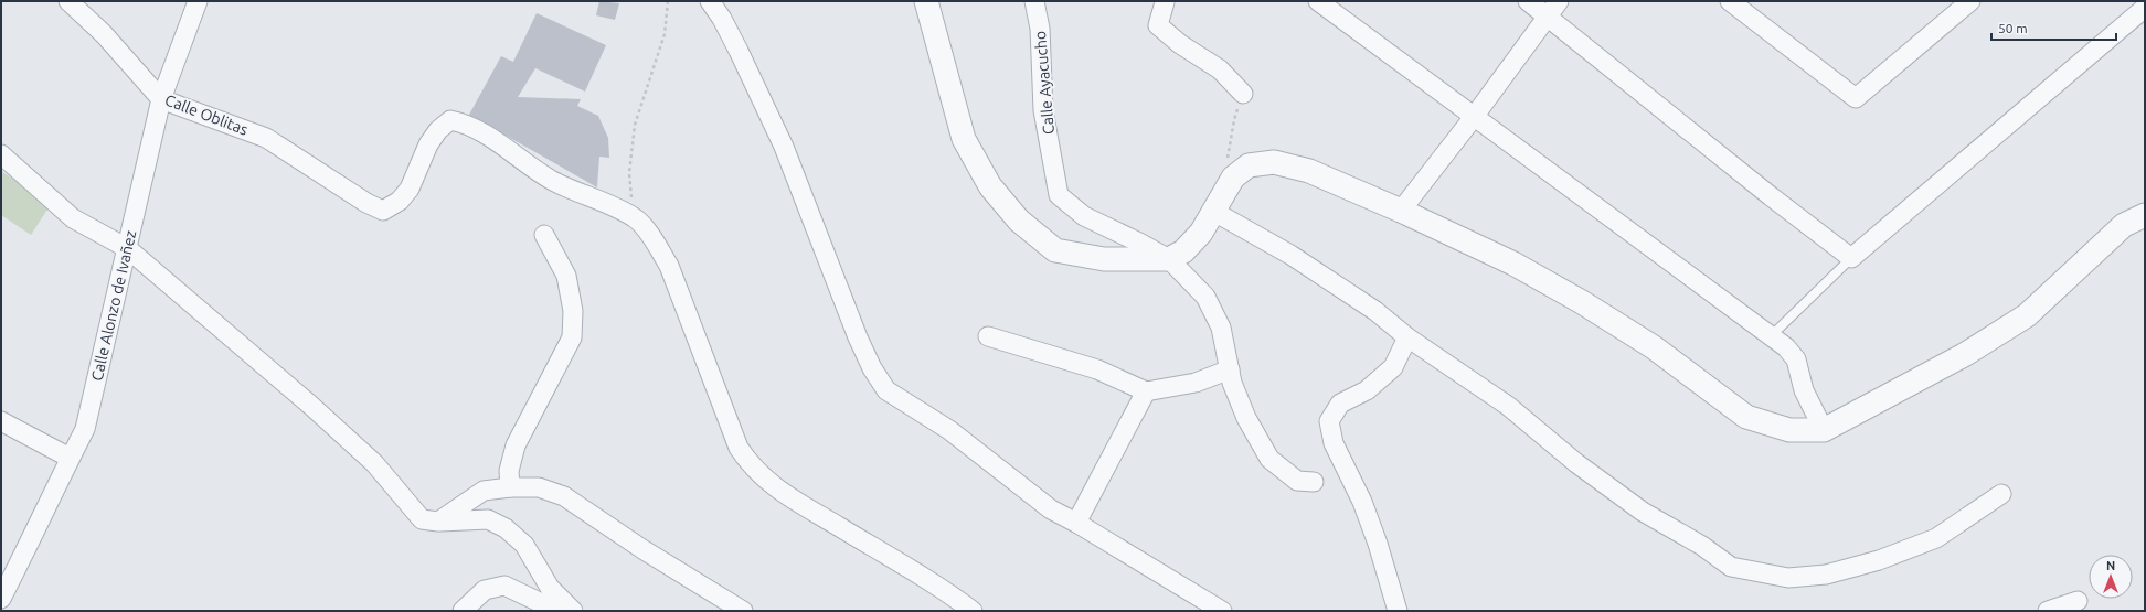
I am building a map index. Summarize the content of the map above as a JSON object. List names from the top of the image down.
{
  "streets": {
    "street": ["Calle Ayacucho", "Calle Oblitas", "Calle Alonzo de Ivañez"]
  },
  "crossings": [
    ["Calle Oblitas", "Calle Alonzo de Ivañez"]
  ],
  "scale_bar": "50 m",
  "north": "top"
}
